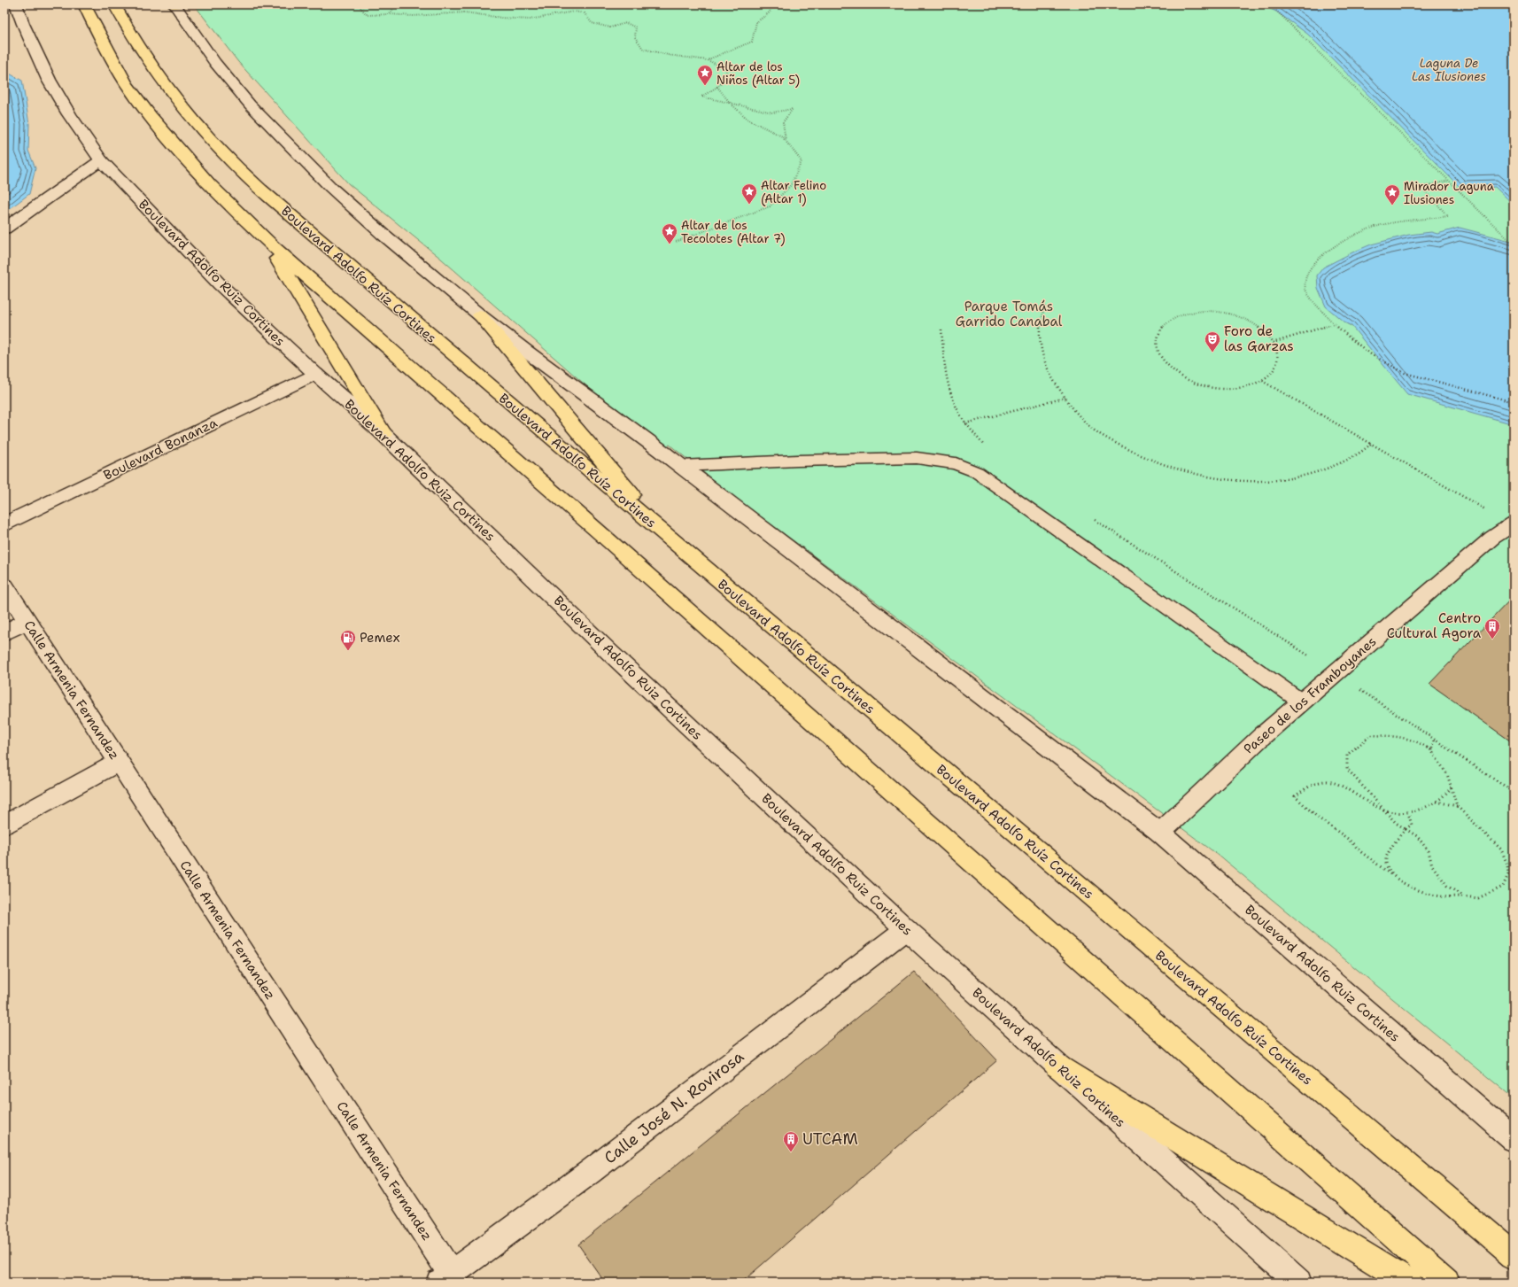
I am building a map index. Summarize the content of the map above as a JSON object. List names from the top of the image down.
{
  "streets": {
    "highway": ["Boulevard Adolfo Ruíz Cortines"],
    "main road": [
      "Boulevard Adolfo Ruiz Cortines",
      "Boulevard Bonanza",
      "Calle Armenia Fernandez",
      "Paseo de los Framboyanes",
      "Calle José N. Rovirosa"
    ]
  },
  "crossings": [
    ["Boulevard Adolfo Ruiz Cortines", "Boulevard Bonanza"],
    ["Boulevard Adolfo Ruiz Cortines", "Paseo de los Framboyanes"],
    ["Boulevard Adolfo Ruiz Cortines", "Calle José N. Rovirosa"],
    ["Calle Armenia Fernandez", "Calle José N. Rovirosa"]
  ],
  "water": ["Laguna De Las Ilusiones"],
  "parks": ["Parque Tomás Garrido Canabal"],
  "places": {
    "place": [
      "Altar de los Niños (Altar 5)",
      "Altar Felino (Altar 1)",
      "Mirador Laguna Ilusiones",
      "Altar de los Tecolotes (Altar 7)"
    ],
    "theatre": ["Foro de las Garzas"],
    "building": ["Centro Cultural Agora", "UTCAM"],
    "fuel station": ["Pemex"]
  }
}
